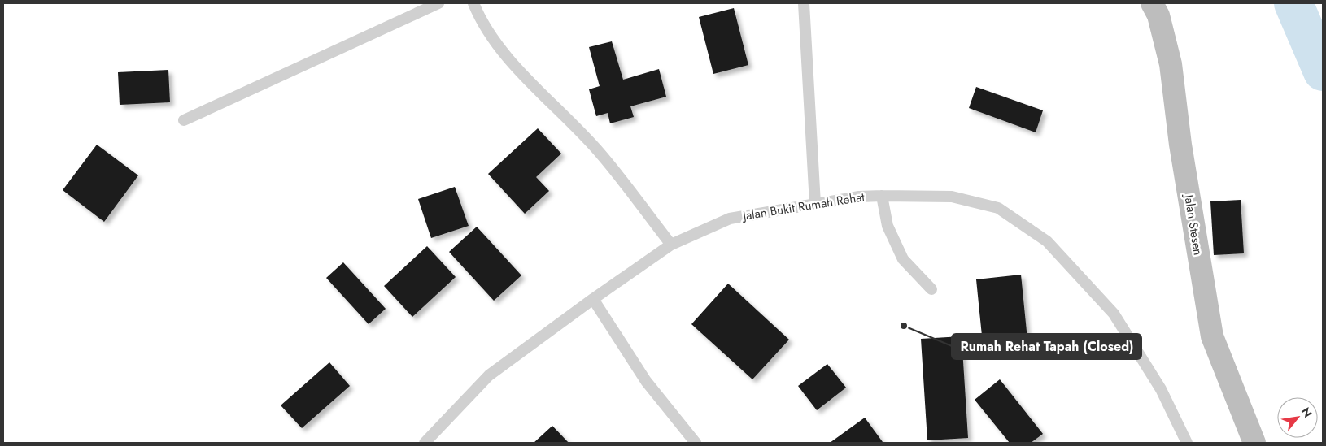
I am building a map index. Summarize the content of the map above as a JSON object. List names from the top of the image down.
{
  "streets": {
    "main road": ["Jalan Stesen"],
    "lane": ["Jalan Bukit Rumah Rehat"]
  },
  "places": ["Rumah Rehat Tapah (Closed)"],
  "north": "top right"
}
